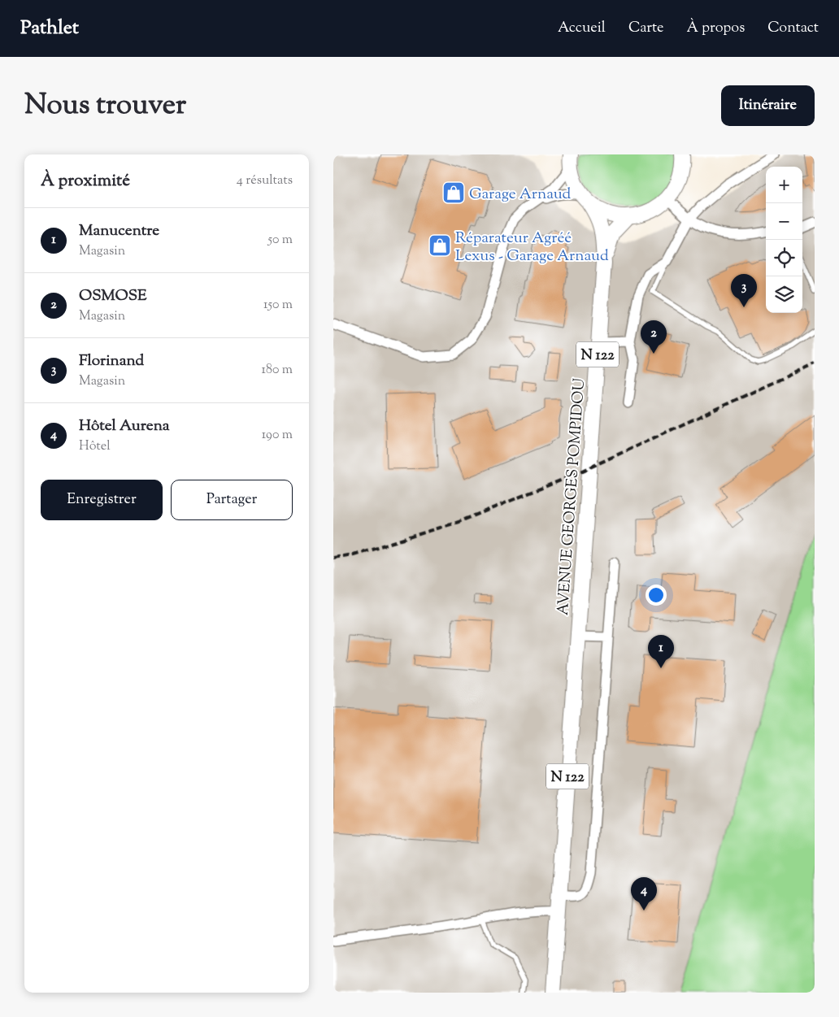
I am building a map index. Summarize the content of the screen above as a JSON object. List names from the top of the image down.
{
  "streets": {
    "main road": ["N 122", "AVENUE GEORGES POMPIDOU"]
  },
  "places": {
    "shop": ["Garage Arnaud", "Réparateur Agréé Lexus - Garage Arnaud"]
  },
  "page": {
    "header": "Pathlet",
    "nav": [
      "Accueil",
      "Carte",
      "À propos",
      "Contact"
    ],
    "title": "Nous trouver",
    "buttons": [
      "Itinéraire",
      ["Enregistrer", "Partager"]
    ],
    "heading": ["À proximité", "4 résultats"],
    "map_buttons": ["+", "−"],
    "list": [
      {
        "mark": "1",
        "name": "Manucentre",
        "note": "Magasin",
        "value": "50 m"
      },
      {
        "mark": "2",
        "name": "OSMOSE",
        "note": "Magasin",
        "value": "150 m"
      },
      {
        "mark": "3",
        "name": "Florinand",
        "note": "Magasin",
        "value": "180 m"
      },
      {
        "mark": "4",
        "name": "Hôtel Aurena",
        "note": "Hôtel",
        "value": "190 m"
      }
    ],
    "pins": [
      "3",
      "2",
      "1",
      "4"
    ]
  }
}
